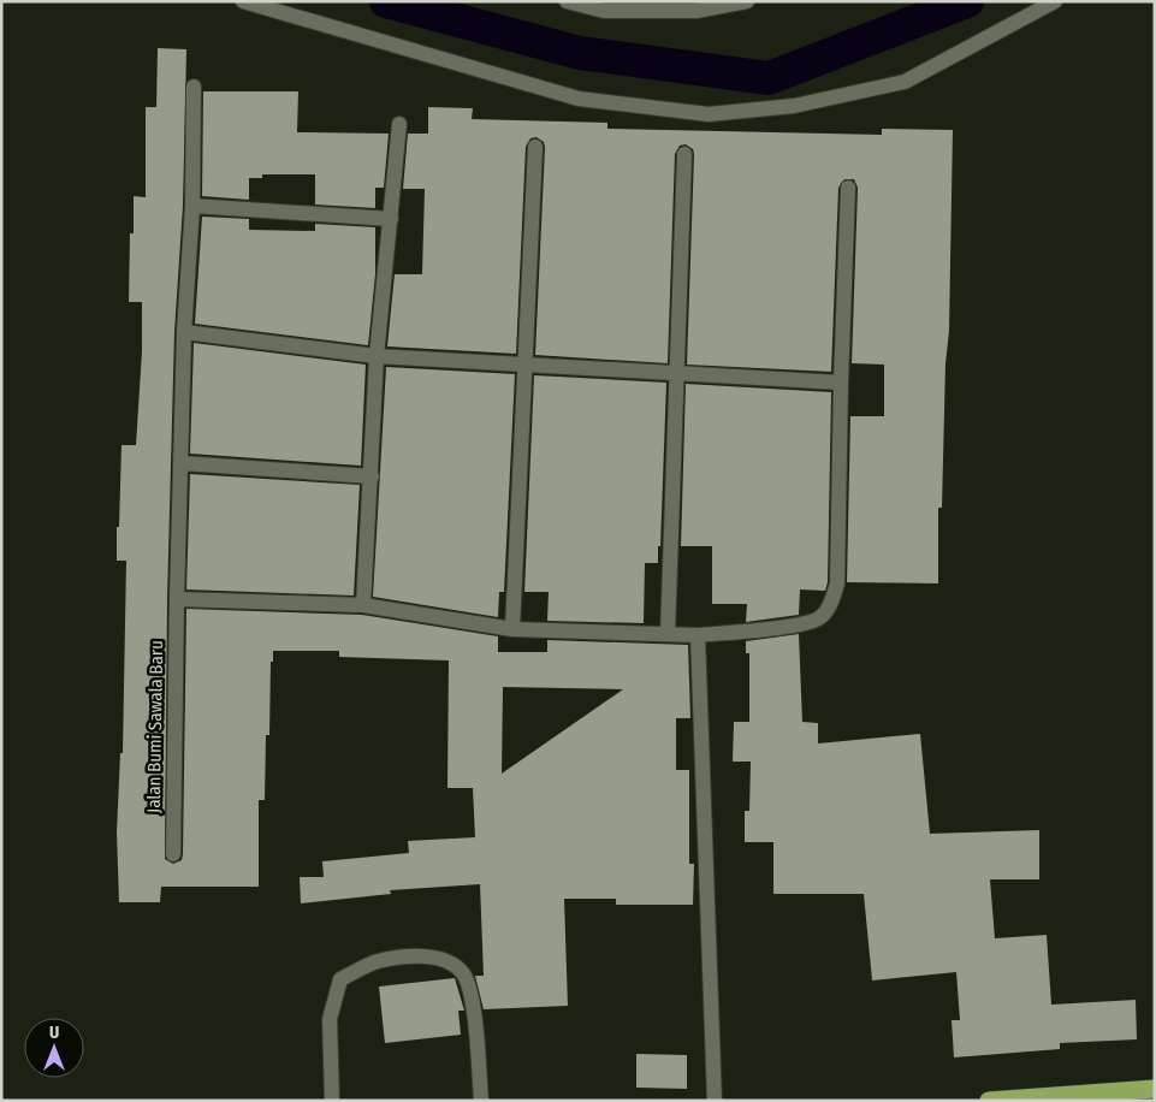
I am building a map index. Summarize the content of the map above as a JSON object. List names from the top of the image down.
{
  "streets": {
    "street": ["Jalan Bumi Sawala Baru"]
  },
  "north": "top"
}
